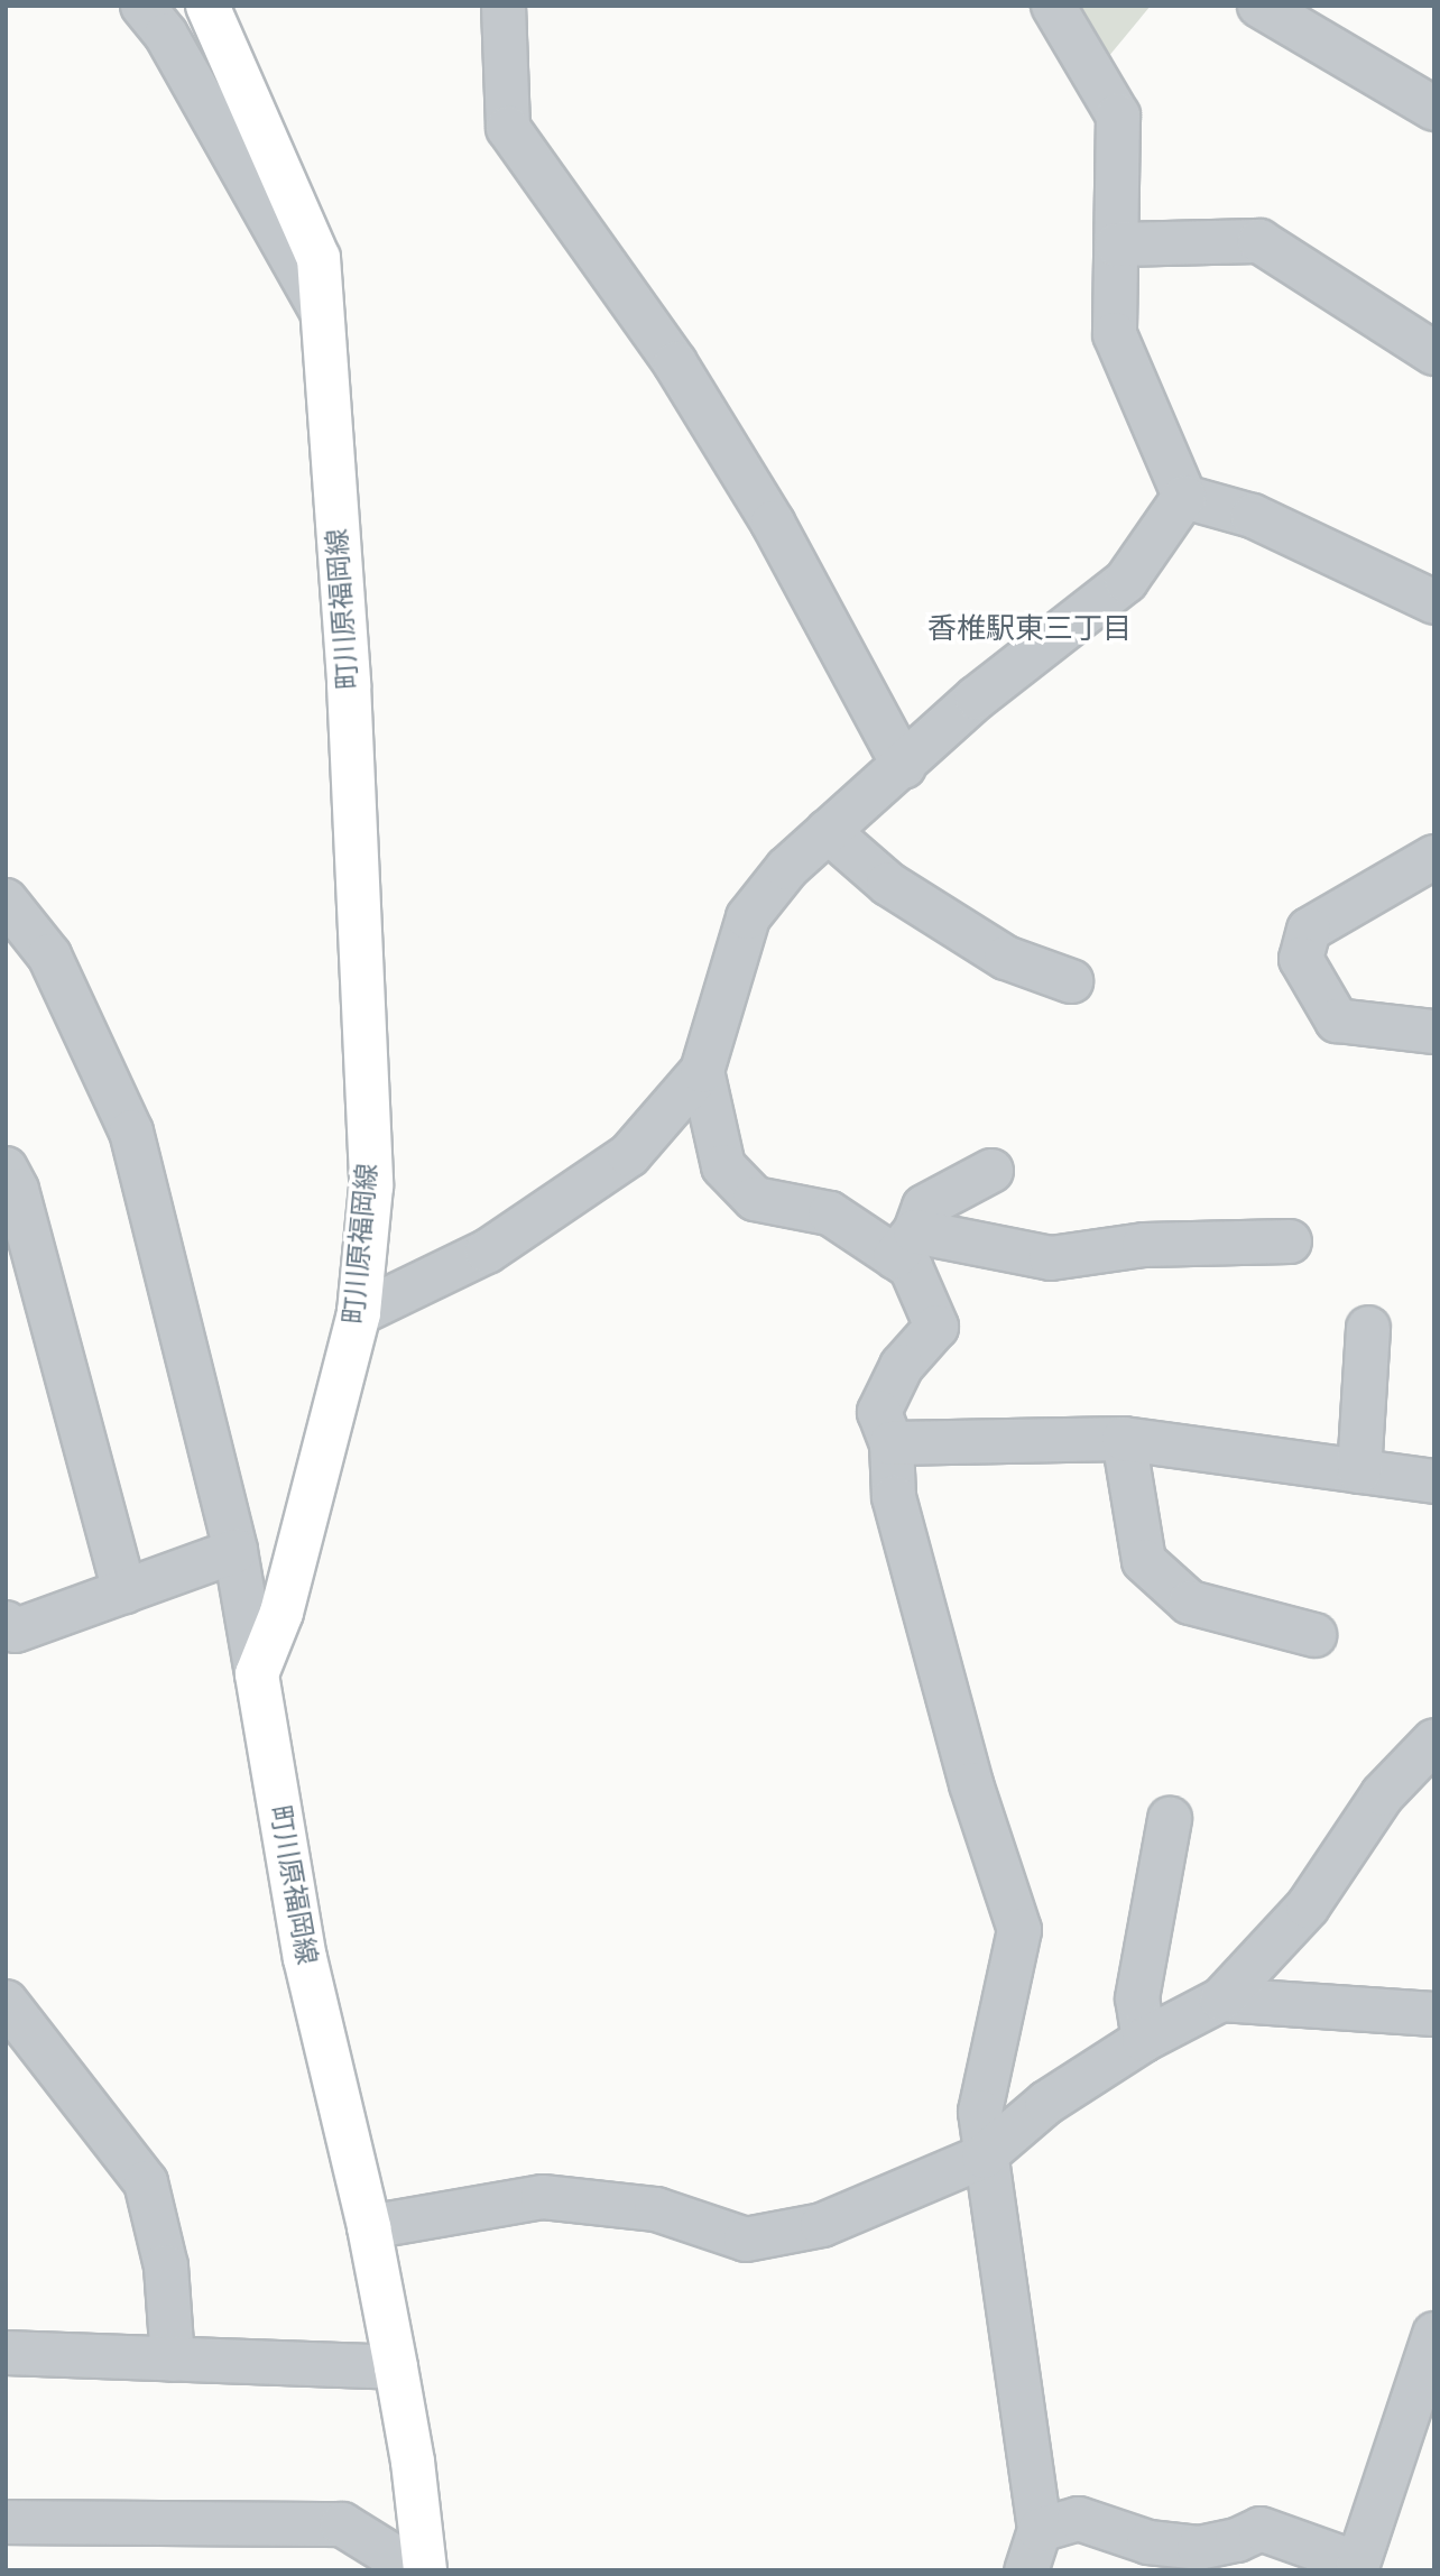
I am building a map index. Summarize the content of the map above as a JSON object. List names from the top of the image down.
{
  "streets": {
    "main road": ["町川原福岡線"]
  },
  "districts": ["香椎駅東三丁目"]
}
